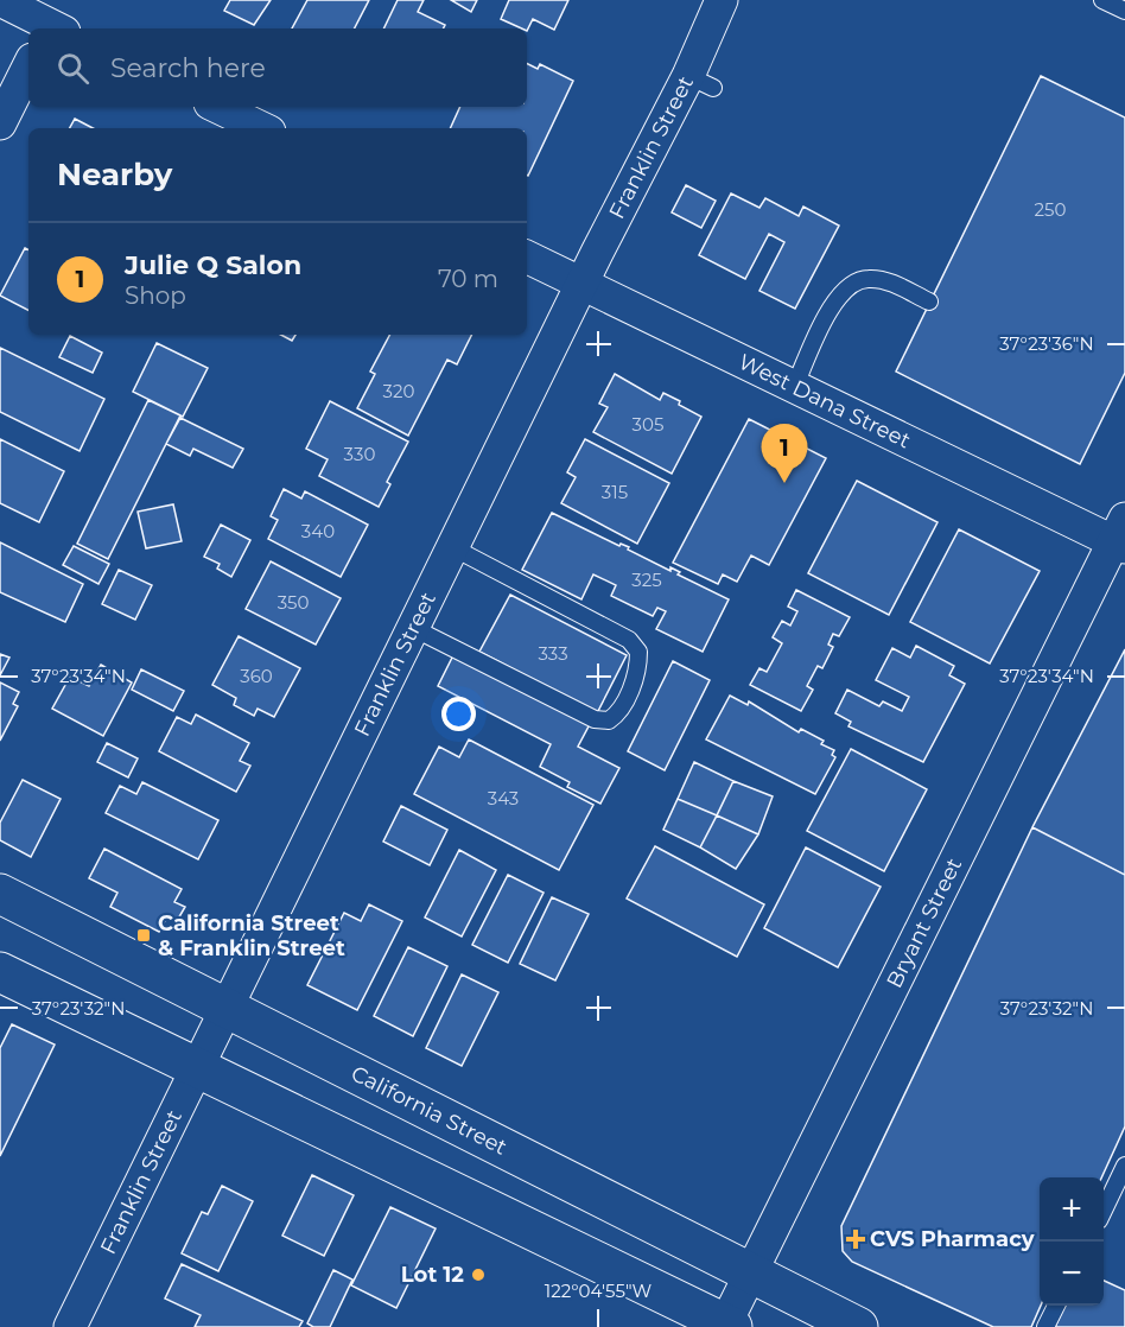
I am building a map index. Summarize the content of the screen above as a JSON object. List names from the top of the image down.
{
  "streets": {
    "main road": ["California Street"],
    "street": ["Franklin Street", "West Dana Street", "Bryant Street"]
  },
  "crossings": [
    ["Franklin Street", "West Dana Street"],
    ["Franklin Street", "California Street"],
    ["West Dana Street", "Bryant Street"],
    ["Bryant Street", "California Street"]
  ],
  "places": {
    "transit": ["California Street & Franklin Street"],
    "health": ["CVS Pharmacy"],
    "other": ["Lot 12"]
  },
  "house_numbers": [
    "250",
    "320",
    "305",
    "330",
    "315",
    "340",
    "325",
    "350",
    "333",
    "360",
    "343"
  ],
  "page": {
    "search": "Search here",
    "heading": "Nearby",
    "list": [
      {
        "mark": "1",
        "name": "Julie Q Salon",
        "note": "Shop",
        "value": "70 m"
      }
    ],
    "pins": "1",
    "map_buttons": ["+", "−"]
  },
  "coordinates": [
    "37°23'36\"N",
    "37°23'34\"N",
    "37°23'32\"N",
    "122°04'55\"W"
  ]
}
